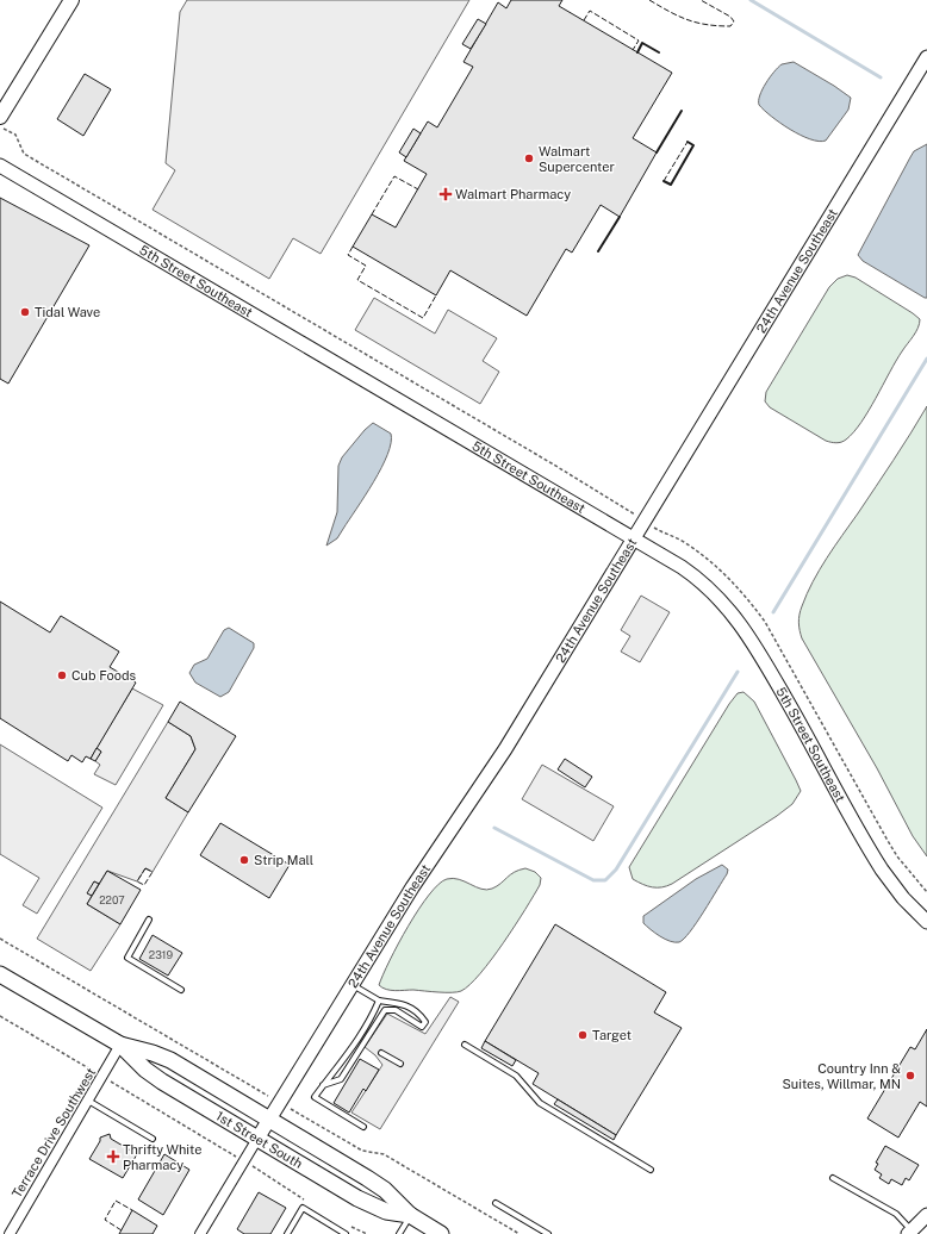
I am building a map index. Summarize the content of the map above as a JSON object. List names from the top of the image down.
{
  "streets": {
    "main road": ["1st Street South"],
    "street": ["24th Avenue Southeast", "5th Street Southeast", "Terrace Drive Southwest"]
  },
  "crossings": [
    ["24th Avenue Southeast", "5th Street Southeast"],
    ["24th Avenue Southeast", "1st Street South"],
    ["Terrace Drive Southwest", "1st Street South"]
  ],
  "places": {
    "other": [
      "Walmart Supercenter",
      "Tidal Wave",
      "Cub Foods",
      "Strip Mall",
      "Target",
      "Country Inn & Suites, Willmar, MN"
    ],
    "health": ["Walmart Pharmacy", "Thrifty White Pharmacy"]
  },
  "house_numbers": ["2207", "2319"]
}
